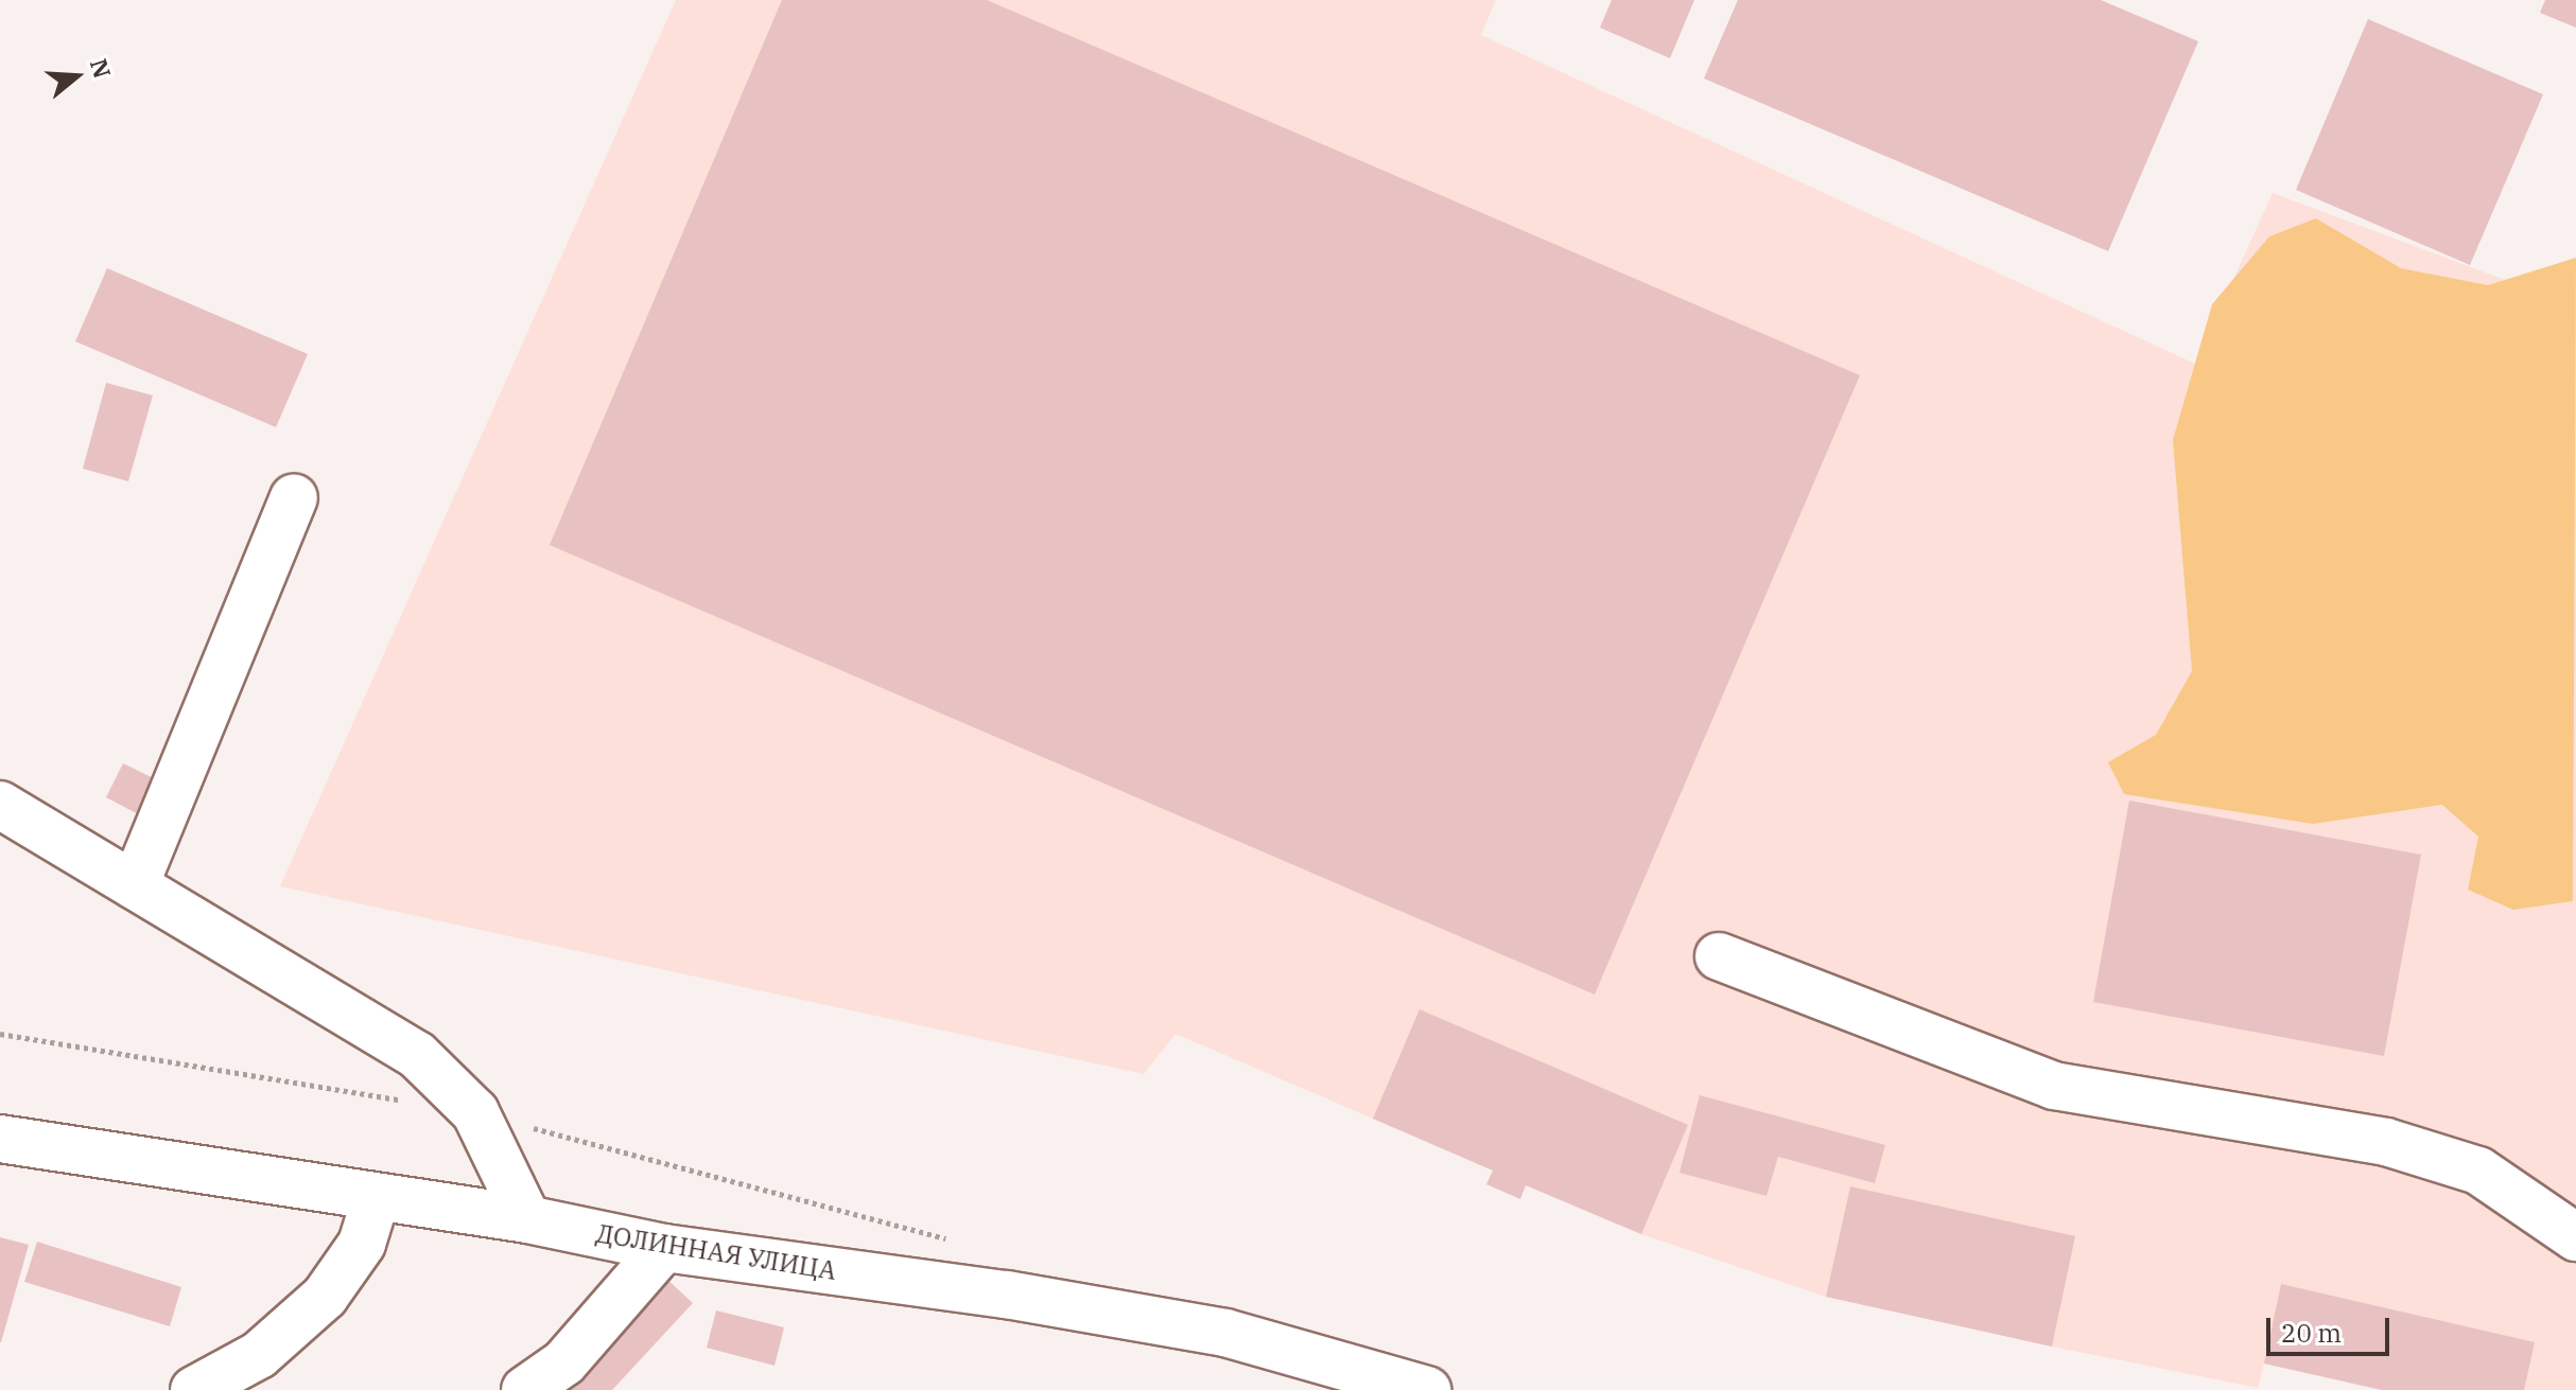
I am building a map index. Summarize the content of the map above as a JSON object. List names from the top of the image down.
{
  "streets": {
    "street": ["ДОЛИННАЯ УЛИЦА"]
  },
  "scale_bar": "20 m",
  "north": "right"
}
